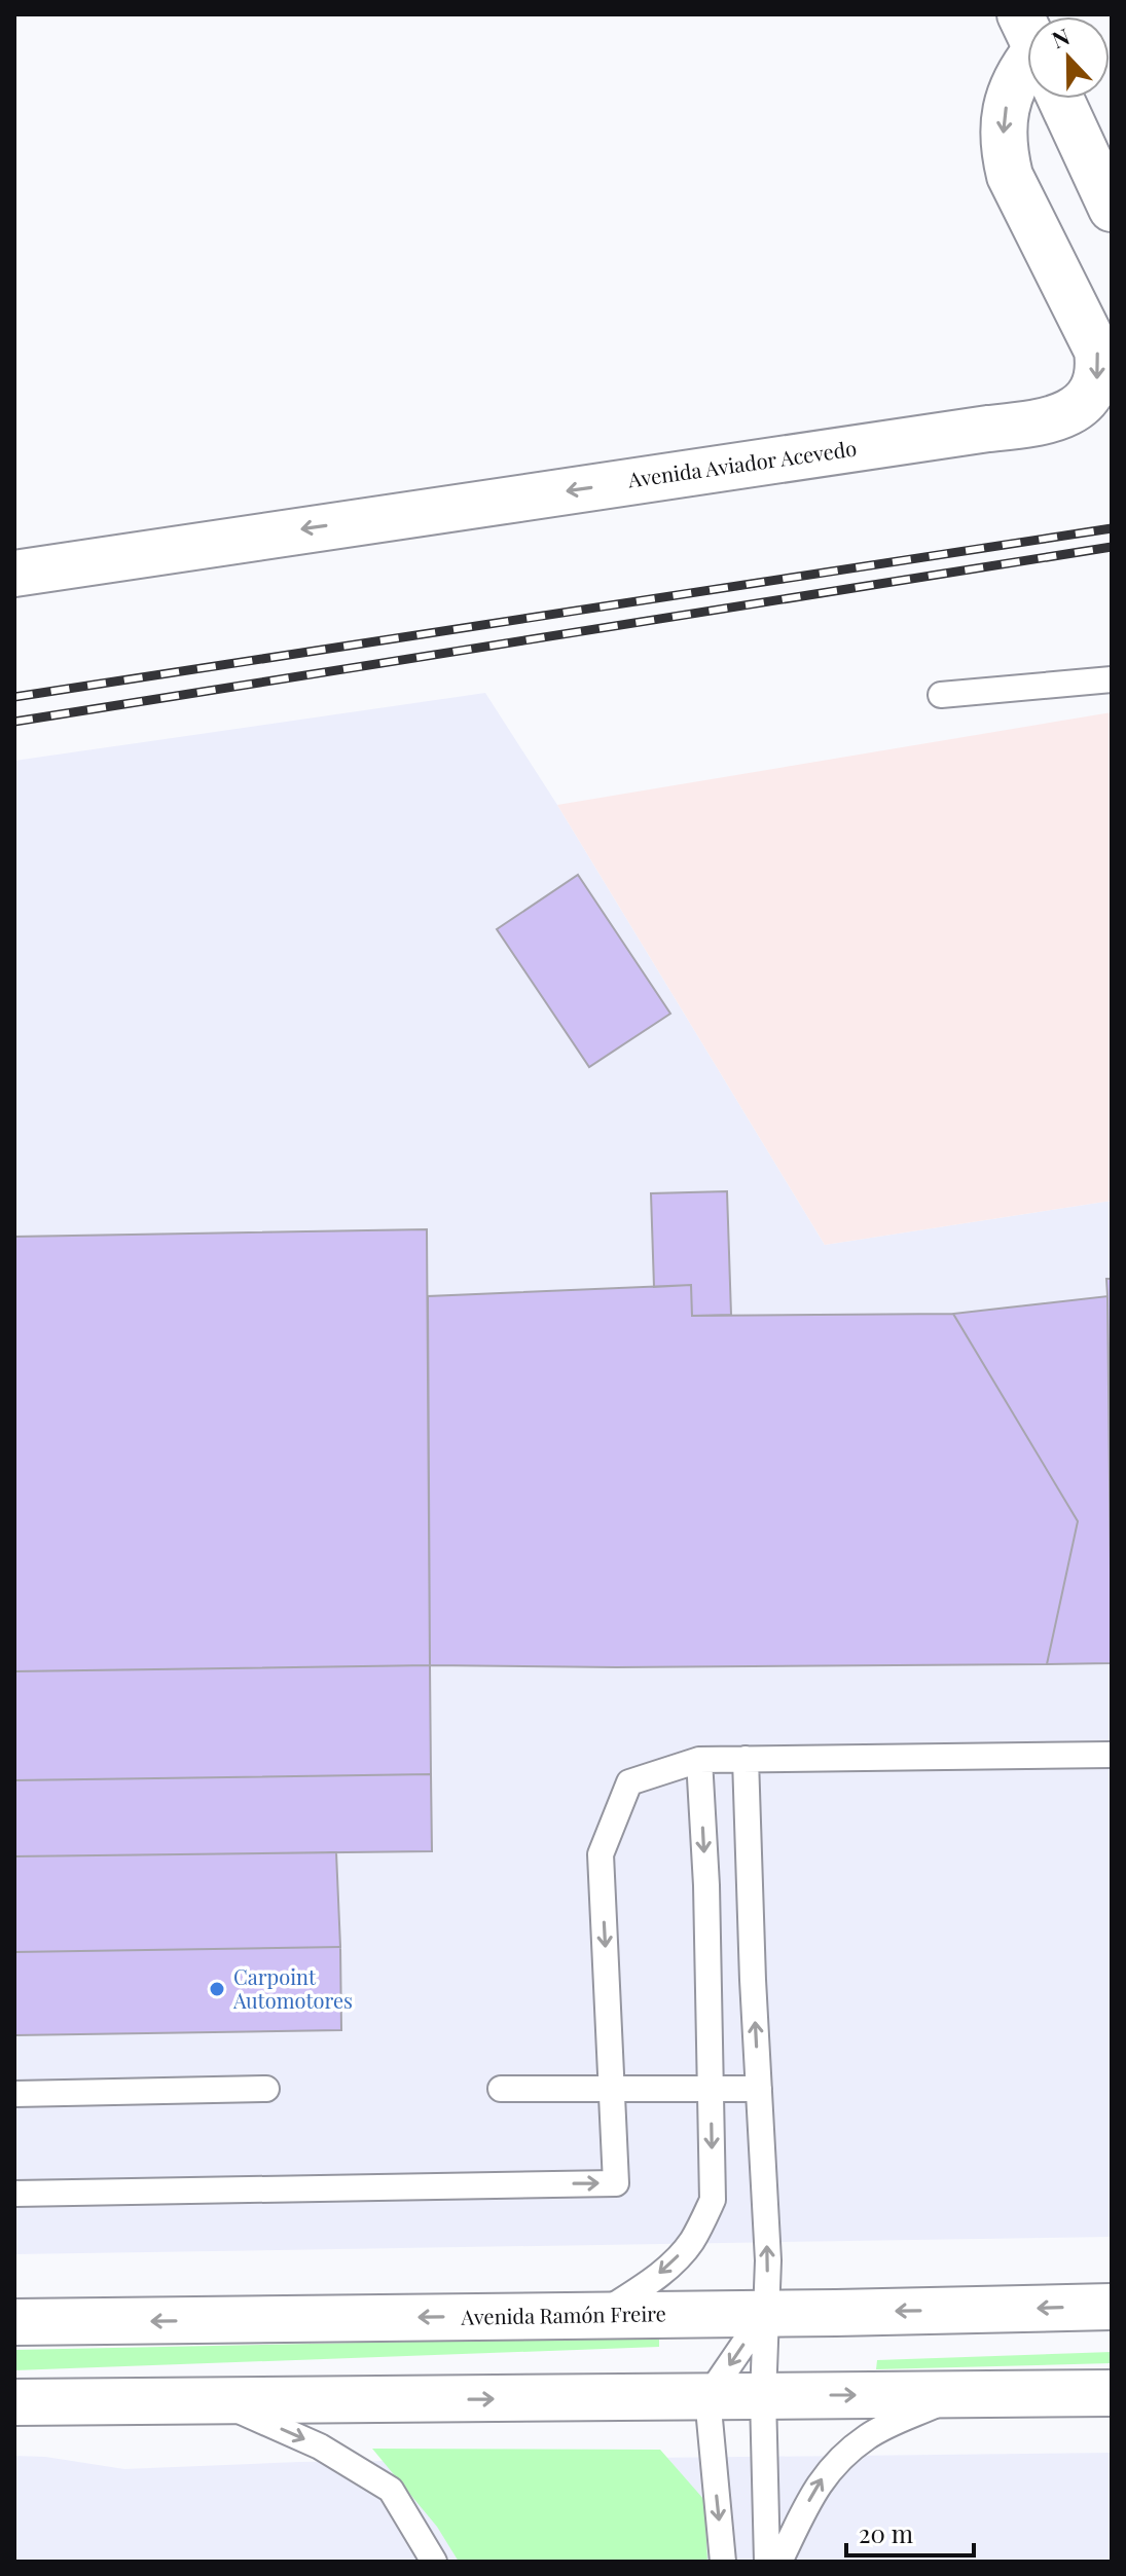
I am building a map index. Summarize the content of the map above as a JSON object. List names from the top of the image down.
{
  "streets": {
    "main road": ["Avenida Aviador Acevedo", "Avenida Ramón Freire"]
  },
  "places": ["Carpoint Automotores"],
  "scale_bar": "20 m",
  "north": "top"
}
